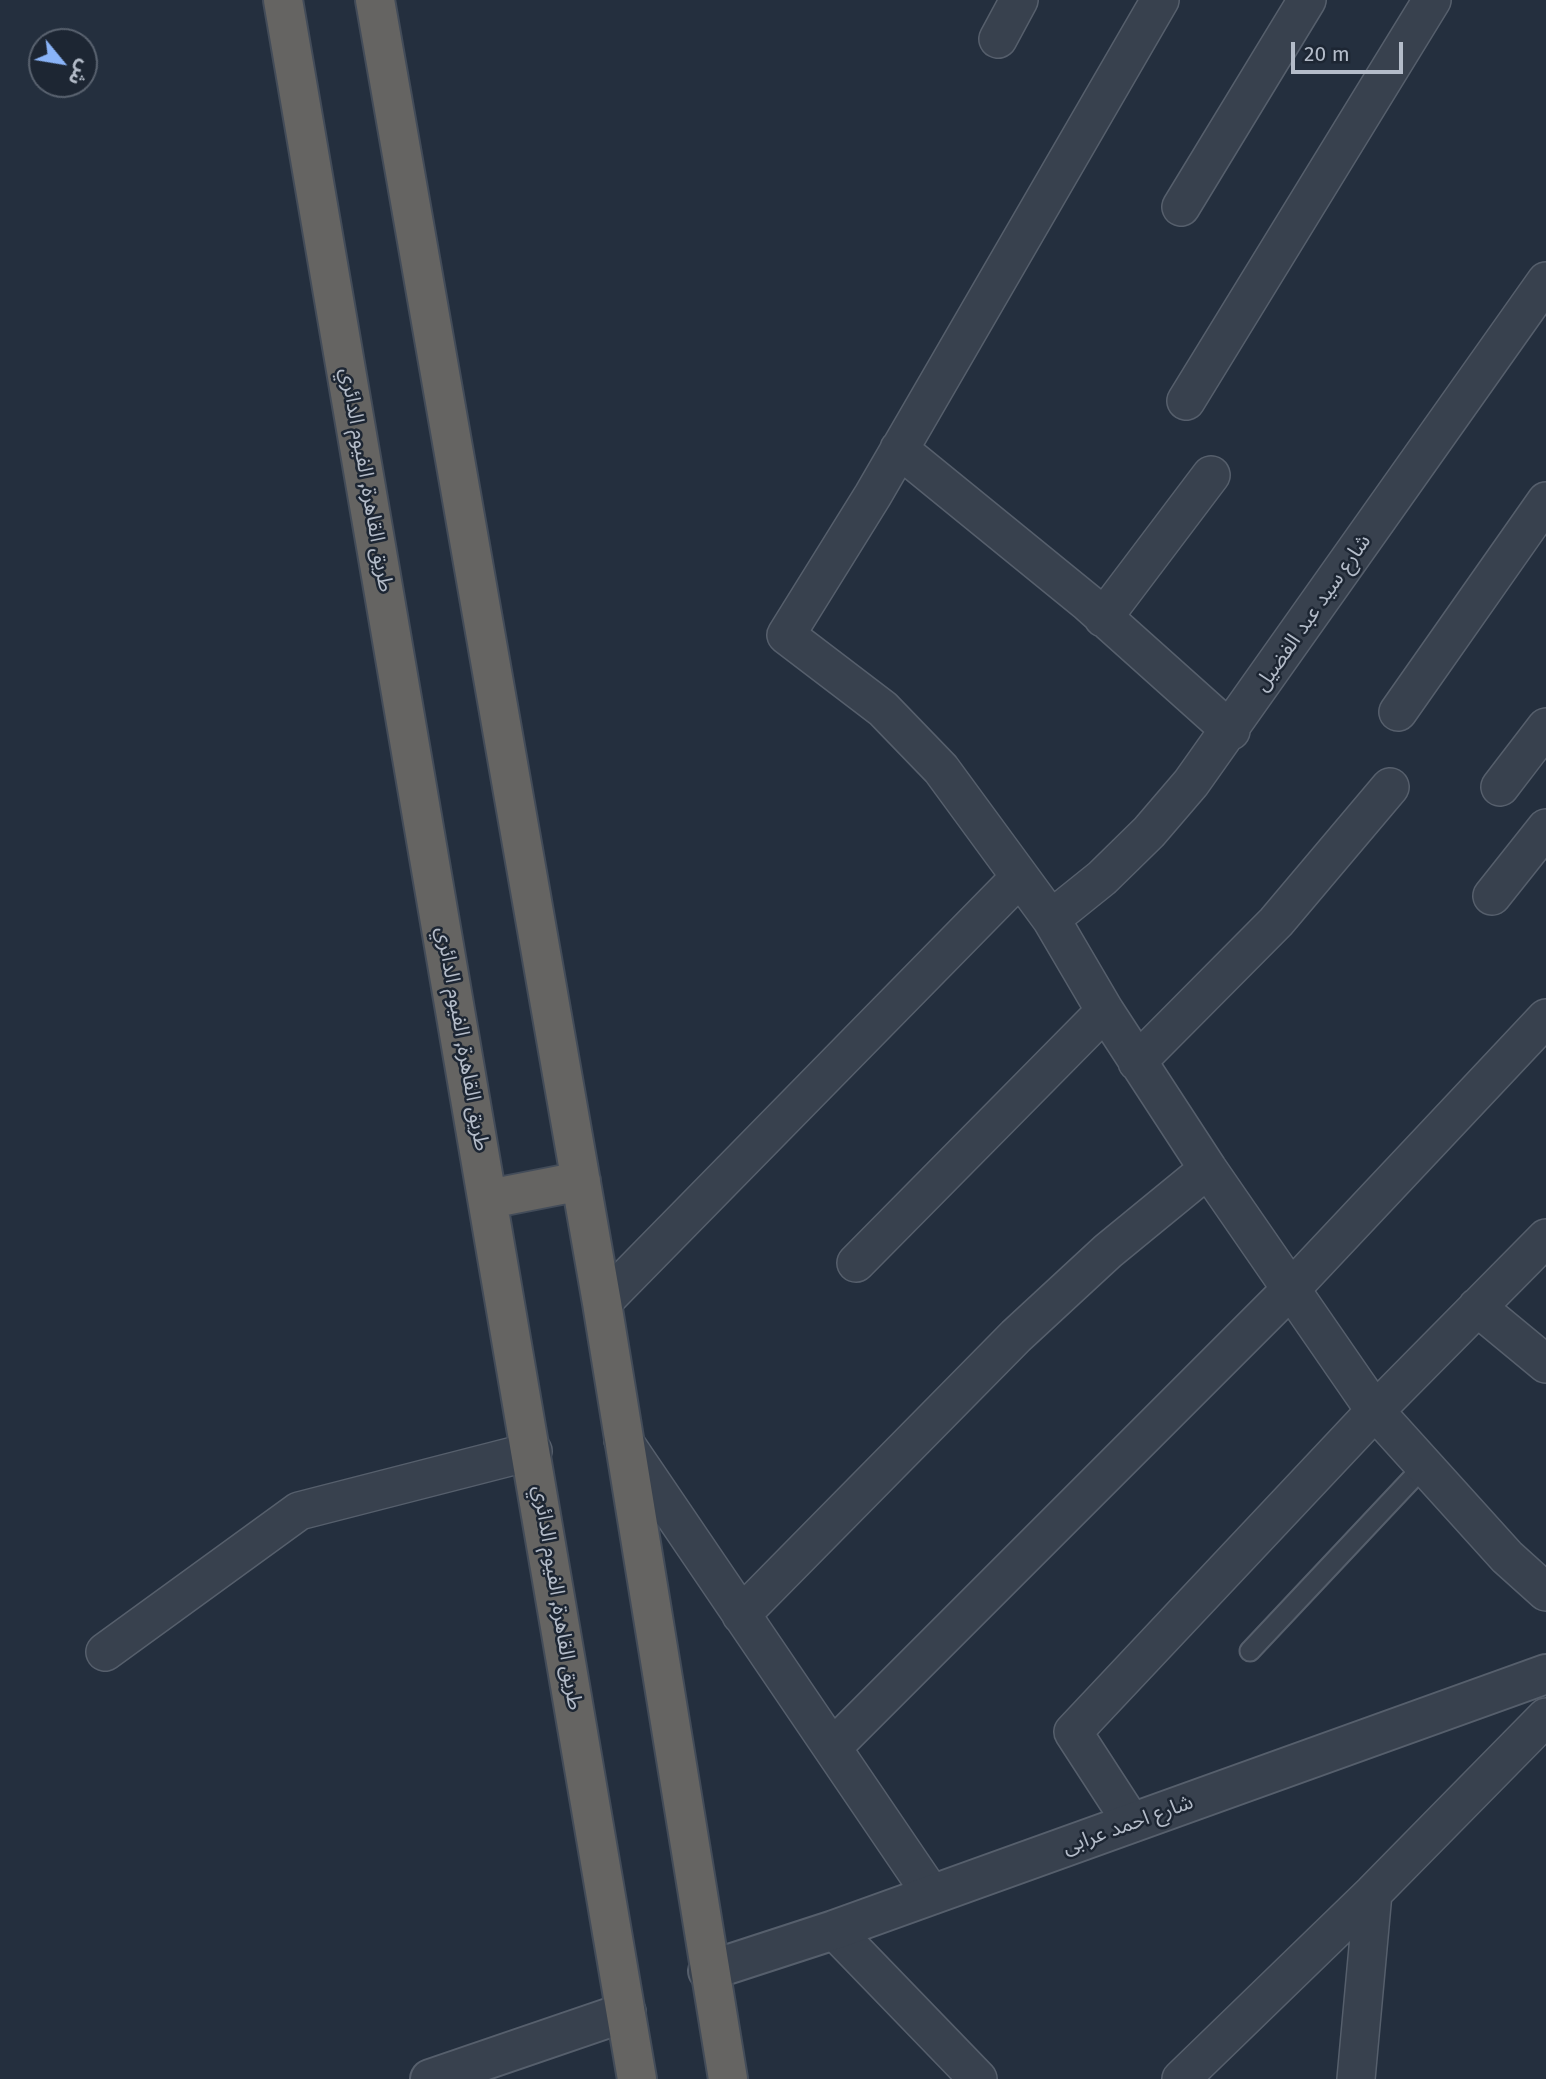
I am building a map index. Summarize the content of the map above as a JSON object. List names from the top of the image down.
{
  "streets": {
    "highway": ["طريق القاهرة, الفيوم الدائري"],
    "street": ["شارع سيد عبد الفضيل", "شارع احمد عرابى"]
  },
  "scale_bar": "20 m",
  "north": "bottom right"
}
